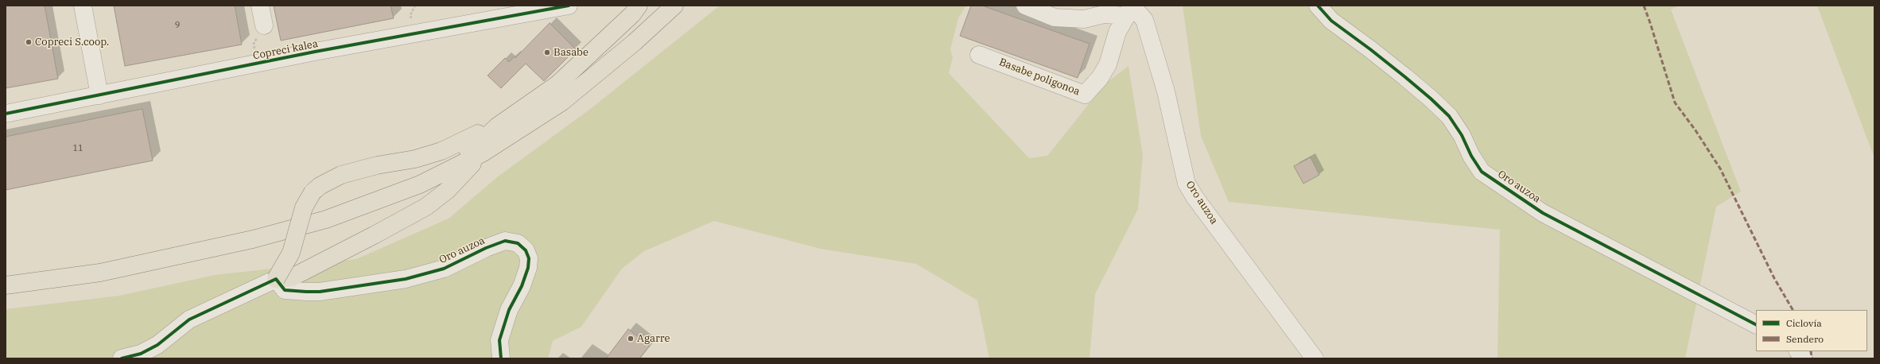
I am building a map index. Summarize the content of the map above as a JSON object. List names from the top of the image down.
{
  "streets": {
    "street": ["Copreci kalea", "Basabe poligonoa", "Oro auzoa"]
  },
  "crossings": [
    ["Basabe poligonoa", "Oro auzoa"]
  ],
  "places": ["Copreci S.coop.", "Basabe", "Agarre"],
  "house_numbers": ["9", "11"],
  "legend": ["Ciclovía", "Sendero"]
}
